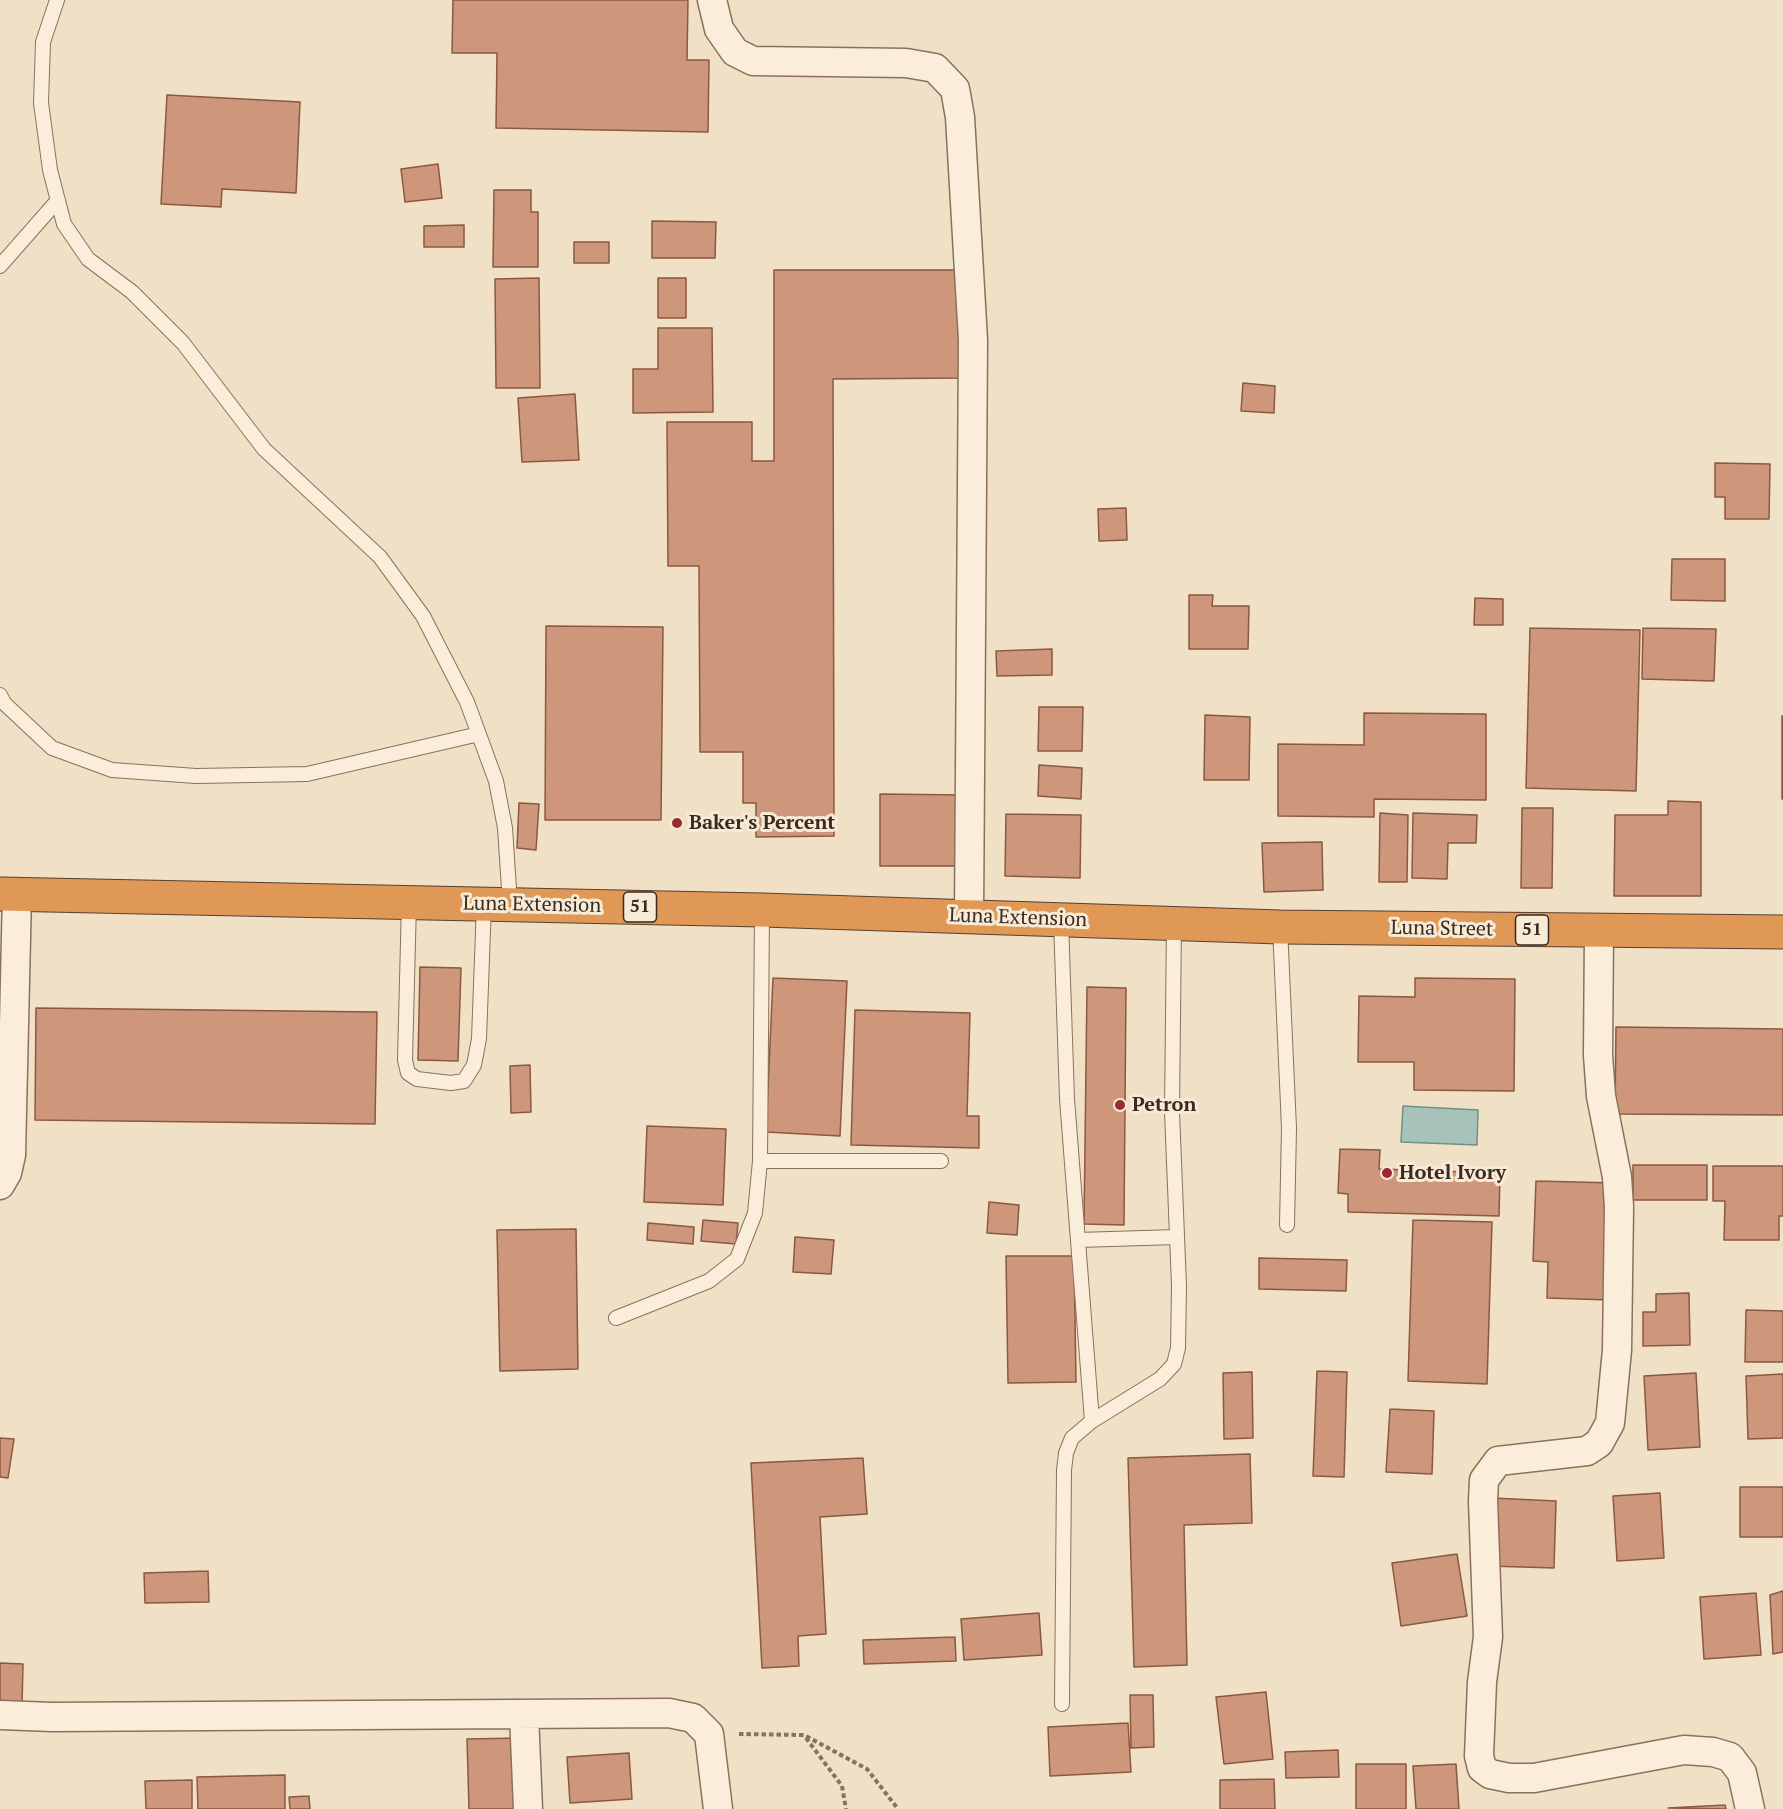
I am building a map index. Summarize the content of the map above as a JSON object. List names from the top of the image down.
{
  "streets": {
    "highway": ["Luna Extension", "51", "Luna Street"]
  },
  "crossings": [
    ["Luna Extension", "Luna Street"]
  ],
  "places": ["Baker's Percent", "Petron", "Hotel Ivory"]
}
